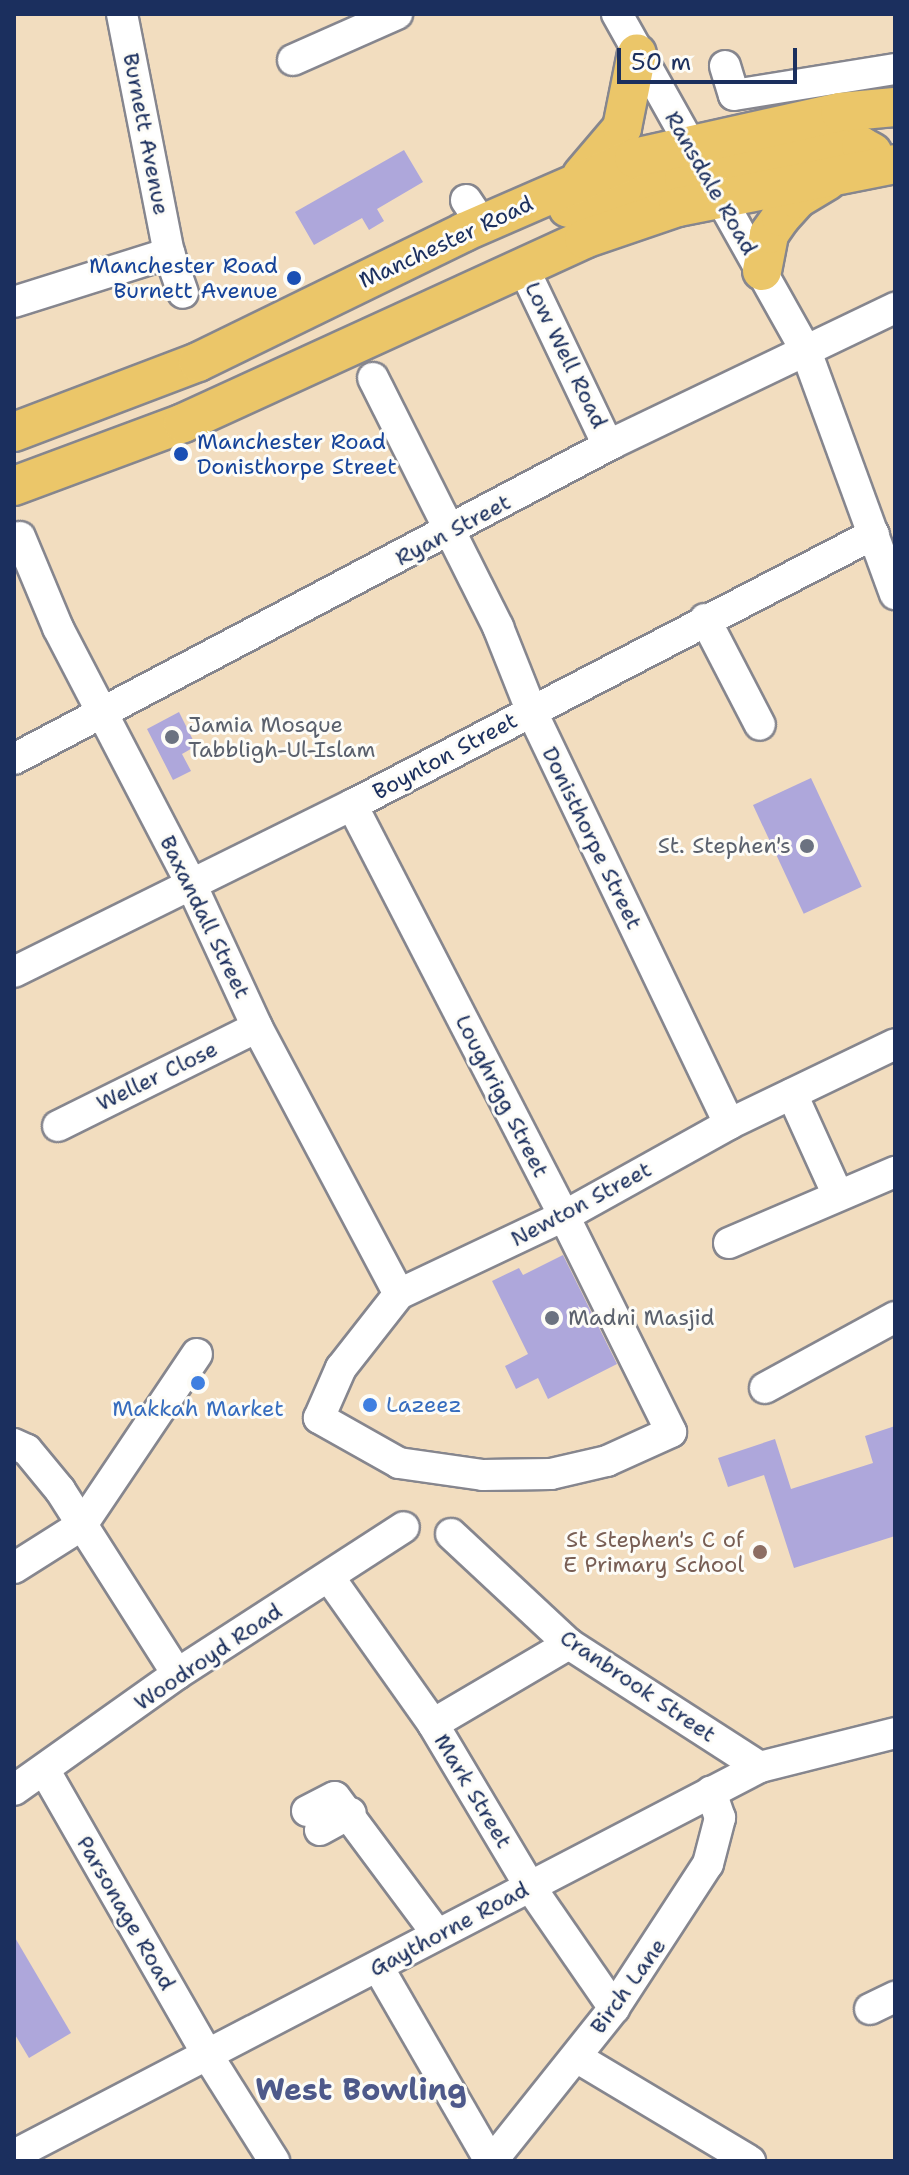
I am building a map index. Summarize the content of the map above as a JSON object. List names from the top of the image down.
{
  "streets": {
    "main road": ["Manchester Road"],
    "street": [
      "Burnett Avenue",
      "Ransdale Road",
      "Low Well Road",
      "Ryan Street",
      "Boynton Street",
      "Donisthorpe Street",
      "Baxandall Street",
      "Weller Close",
      "Loughrigg Street",
      "Newton Street",
      "Woodroyd Road",
      "Cranbrook Street",
      "Mark Street",
      "Parsonage Road",
      "Gaythorne Road",
      "Birch Lane"
    ]
  },
  "crossings": [
    ["Ransdale Road", "Manchester Road"],
    ["Ransdale Road", "Ryan Street"],
    ["Ransdale Road", "Boynton Street"],
    ["Low Well Road", "Ryan Street"],
    ["Ryan Street", "Donisthorpe Street"],
    ["Ryan Street", "Baxandall Street"],
    ["Boynton Street", "Donisthorpe Street"],
    ["Boynton Street", "Baxandall Street"],
    ["Boynton Street", "Loughrigg Street"],
    ["Donisthorpe Street", "Newton Street"],
    ["Baxandall Street", "Weller Close"],
    ["Baxandall Street", "Newton Street"],
    ["Loughrigg Street", "Newton Street"],
    ["Woodroyd Road", "Mark Street"],
    ["Woodroyd Road", "Parsonage Road"],
    ["Cranbrook Street", "Gaythorne Road"],
    ["Mark Street", "Gaythorne Road"],
    ["Mark Street", "Birch Lane"],
    ["Parsonage Road", "Gaythorne Road"],
    ["Gaythorne Road", "Birch Lane"]
  ],
  "districts": ["West Bowling"],
  "places": [
    "Manchester Road Burnett Avenue",
    "Manchester Road Donisthorpe Street",
    "Jamia Mosque Tabbligh-Ul-Islam",
    "St. Stephen's",
    "Madni Masjid",
    "Makkah Market",
    "Lazeez",
    "St Stephen's C of E Primary School"
  ],
  "scale_bar": "50 m"
}
